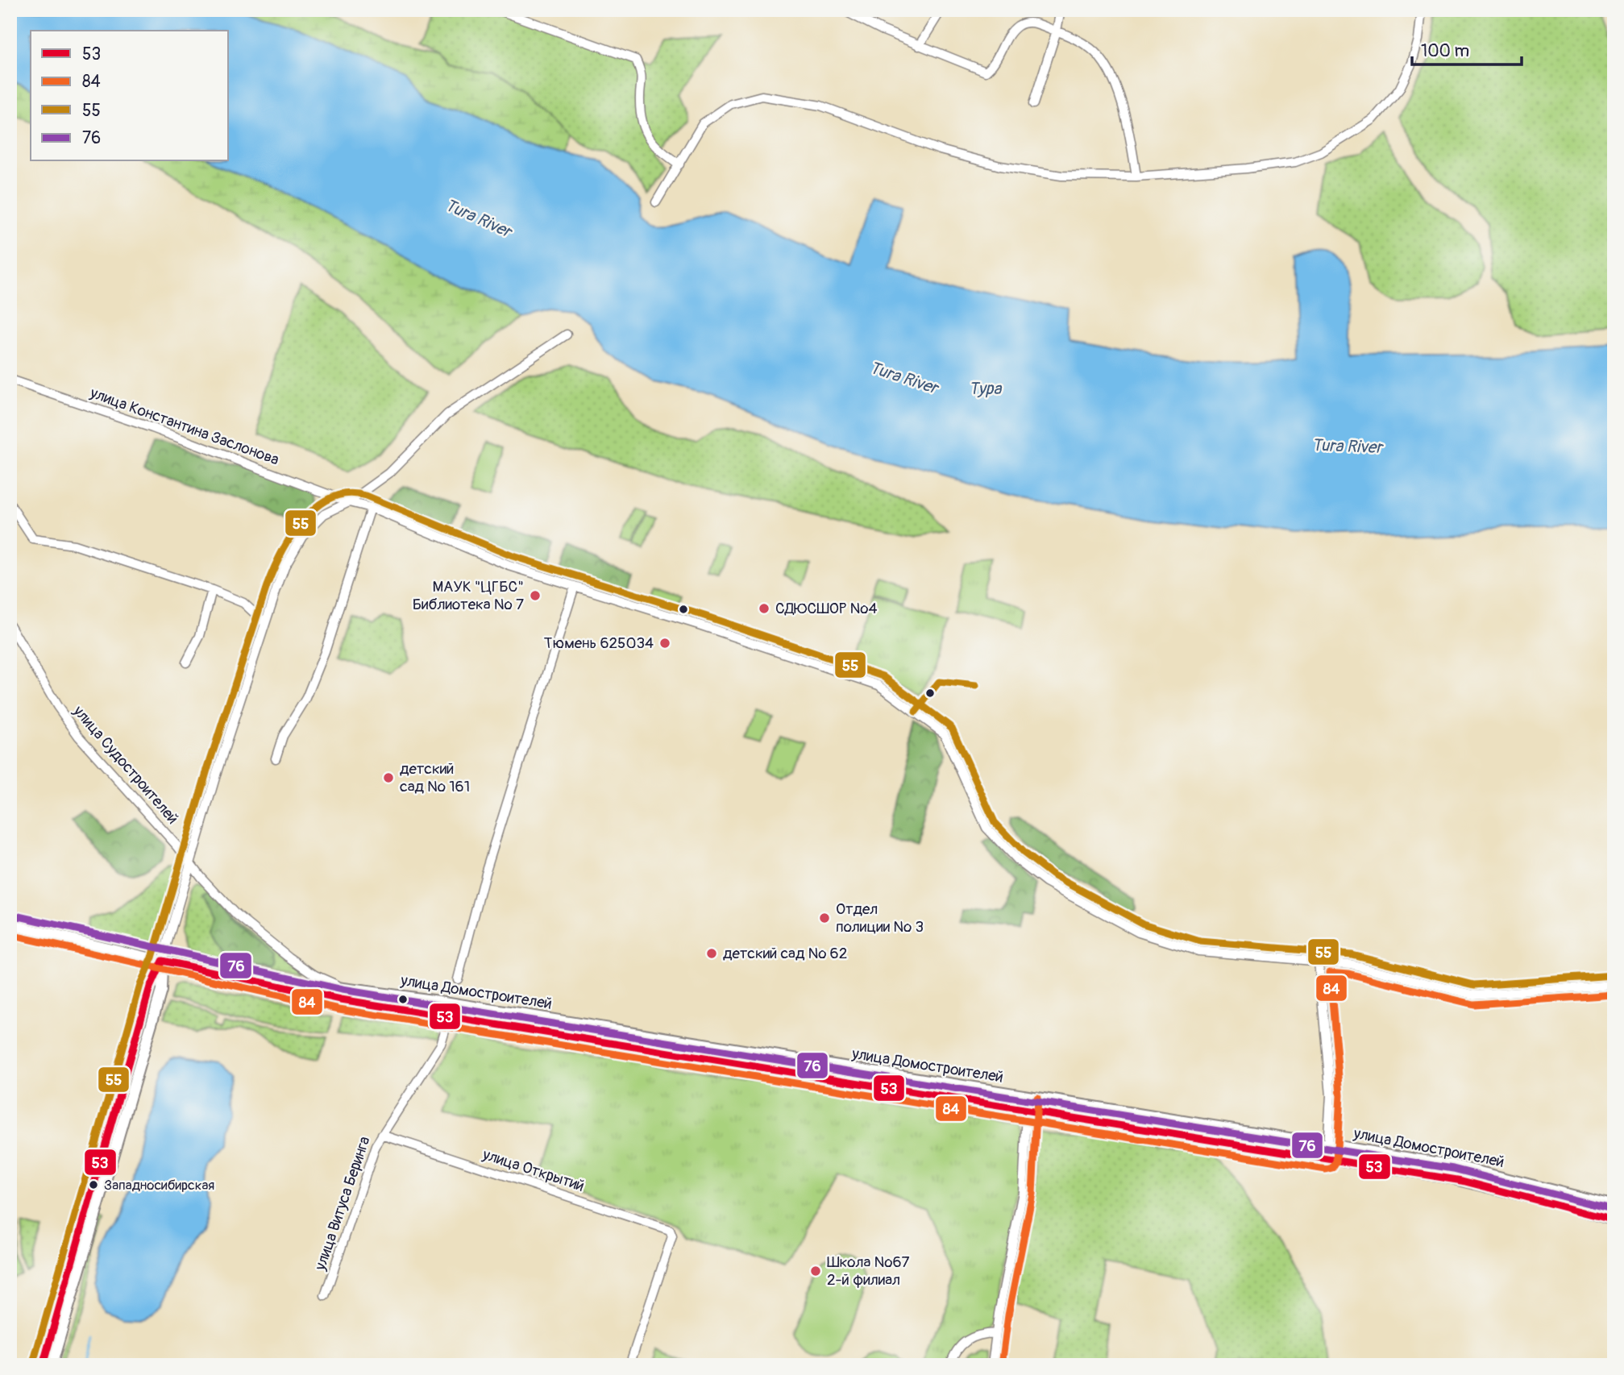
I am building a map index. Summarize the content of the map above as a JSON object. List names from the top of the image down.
{
  "streets": {
    "main road": ["улица Домостроителей"],
    "street": [
      "улица Константина Заслонова",
      "улица Судостроителей",
      "улица Открытий",
      "улица Витуса Беринга"
    ]
  },
  "crossings": [
    ["улица Судостроителей", "улица Домостроителей"],
    ["улица Домостроителей", "улица Витуса Беринга"],
    ["улица Открытий", "улица Витуса Беринга"]
  ],
  "water": ["Tura River", "Тура"],
  "places": [
    "МАУК \"ЦГБС\" Библиотека № 7",
    "СДЮСШОР №4",
    "Тюмень 625034",
    "детский сад № 161",
    "Отдел полиции № 3",
    "детский сад № 62",
    "Западносибирская",
    "Школа №67 2-й филиал"
  ],
  "lines": [
    "transit line 55",
    "transit line 76",
    "transit line 84",
    "transit line 53"
  ],
  "legend": [
    "53",
    "84",
    "55",
    "76"
  ],
  "scale_bar": "100 m"
}
